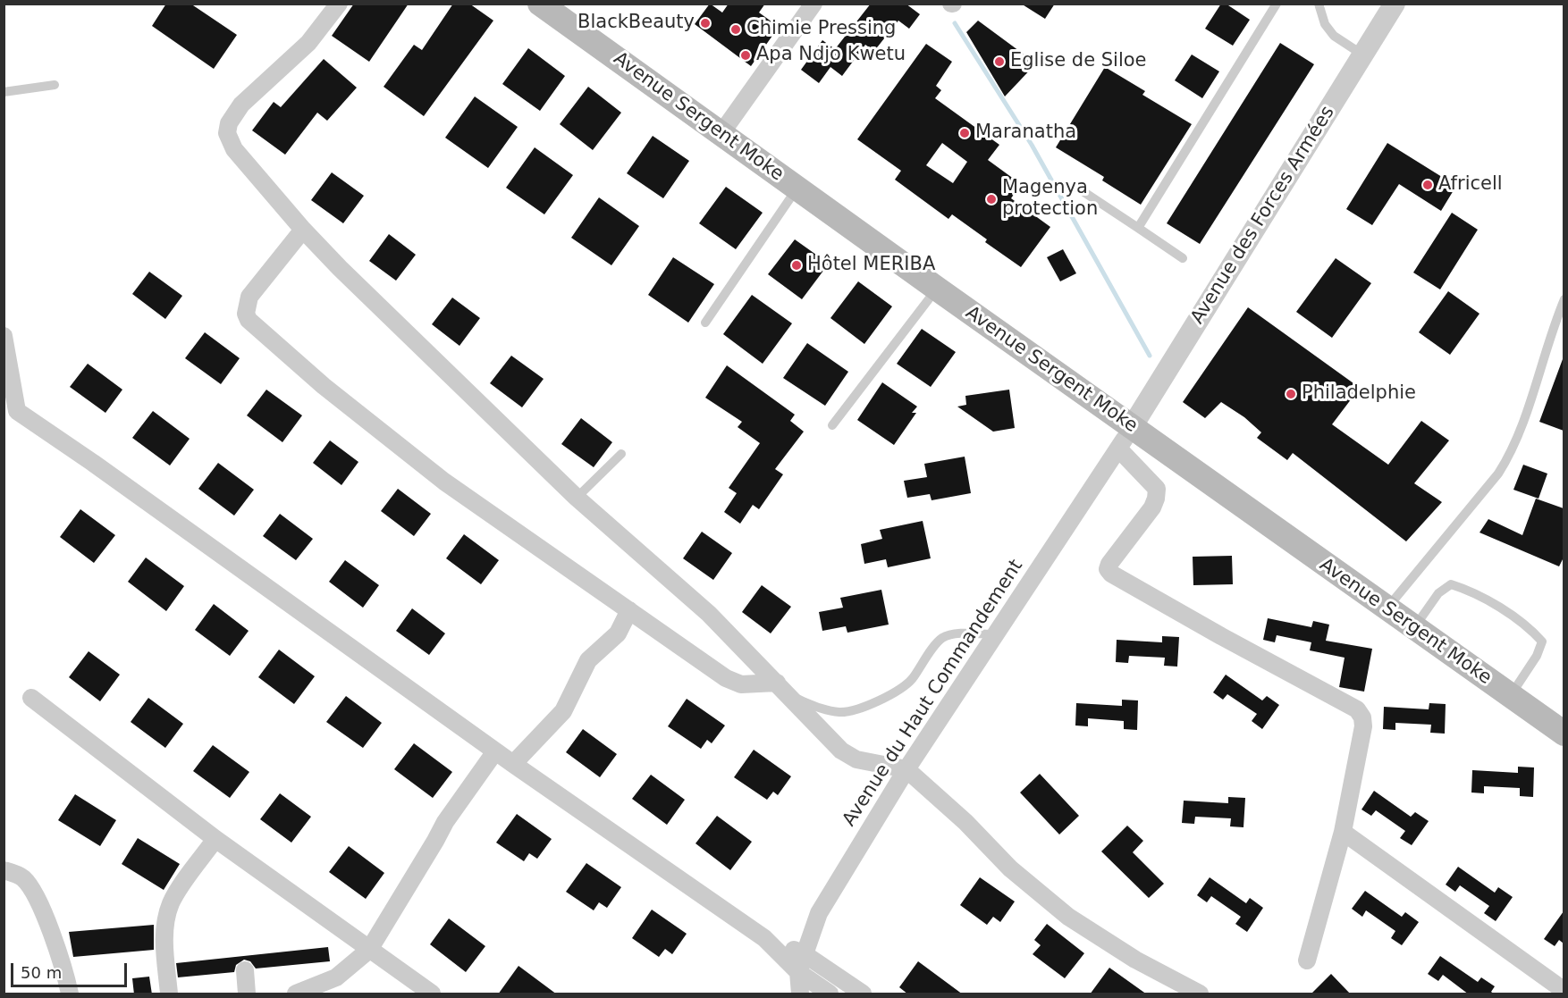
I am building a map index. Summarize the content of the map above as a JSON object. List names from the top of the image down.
{
  "streets": {
    "main road": ["Avenue Sergent Moke"],
    "street": ["Avenue des Forces Armées", "Avenue du Haut Commandement"]
  },
  "crossings": [
    ["Avenue Sergent Moke", "Avenue des Forces Armées"],
    ["Avenue Sergent Moke", "Avenue du Haut Commandement"],
    ["Avenue des Forces Armées", "Avenue du Haut Commandement"]
  ],
  "places": [
    "BlackBeauty",
    "Chimie Pressing",
    "Apa Ndjo Kwetu",
    "Eglise de Siloe",
    "Maranatha",
    "Africell",
    "Magenya protection",
    "Hôtel MERIBA",
    "Philadelphie"
  ],
  "scale_bar": "50 m"
}
